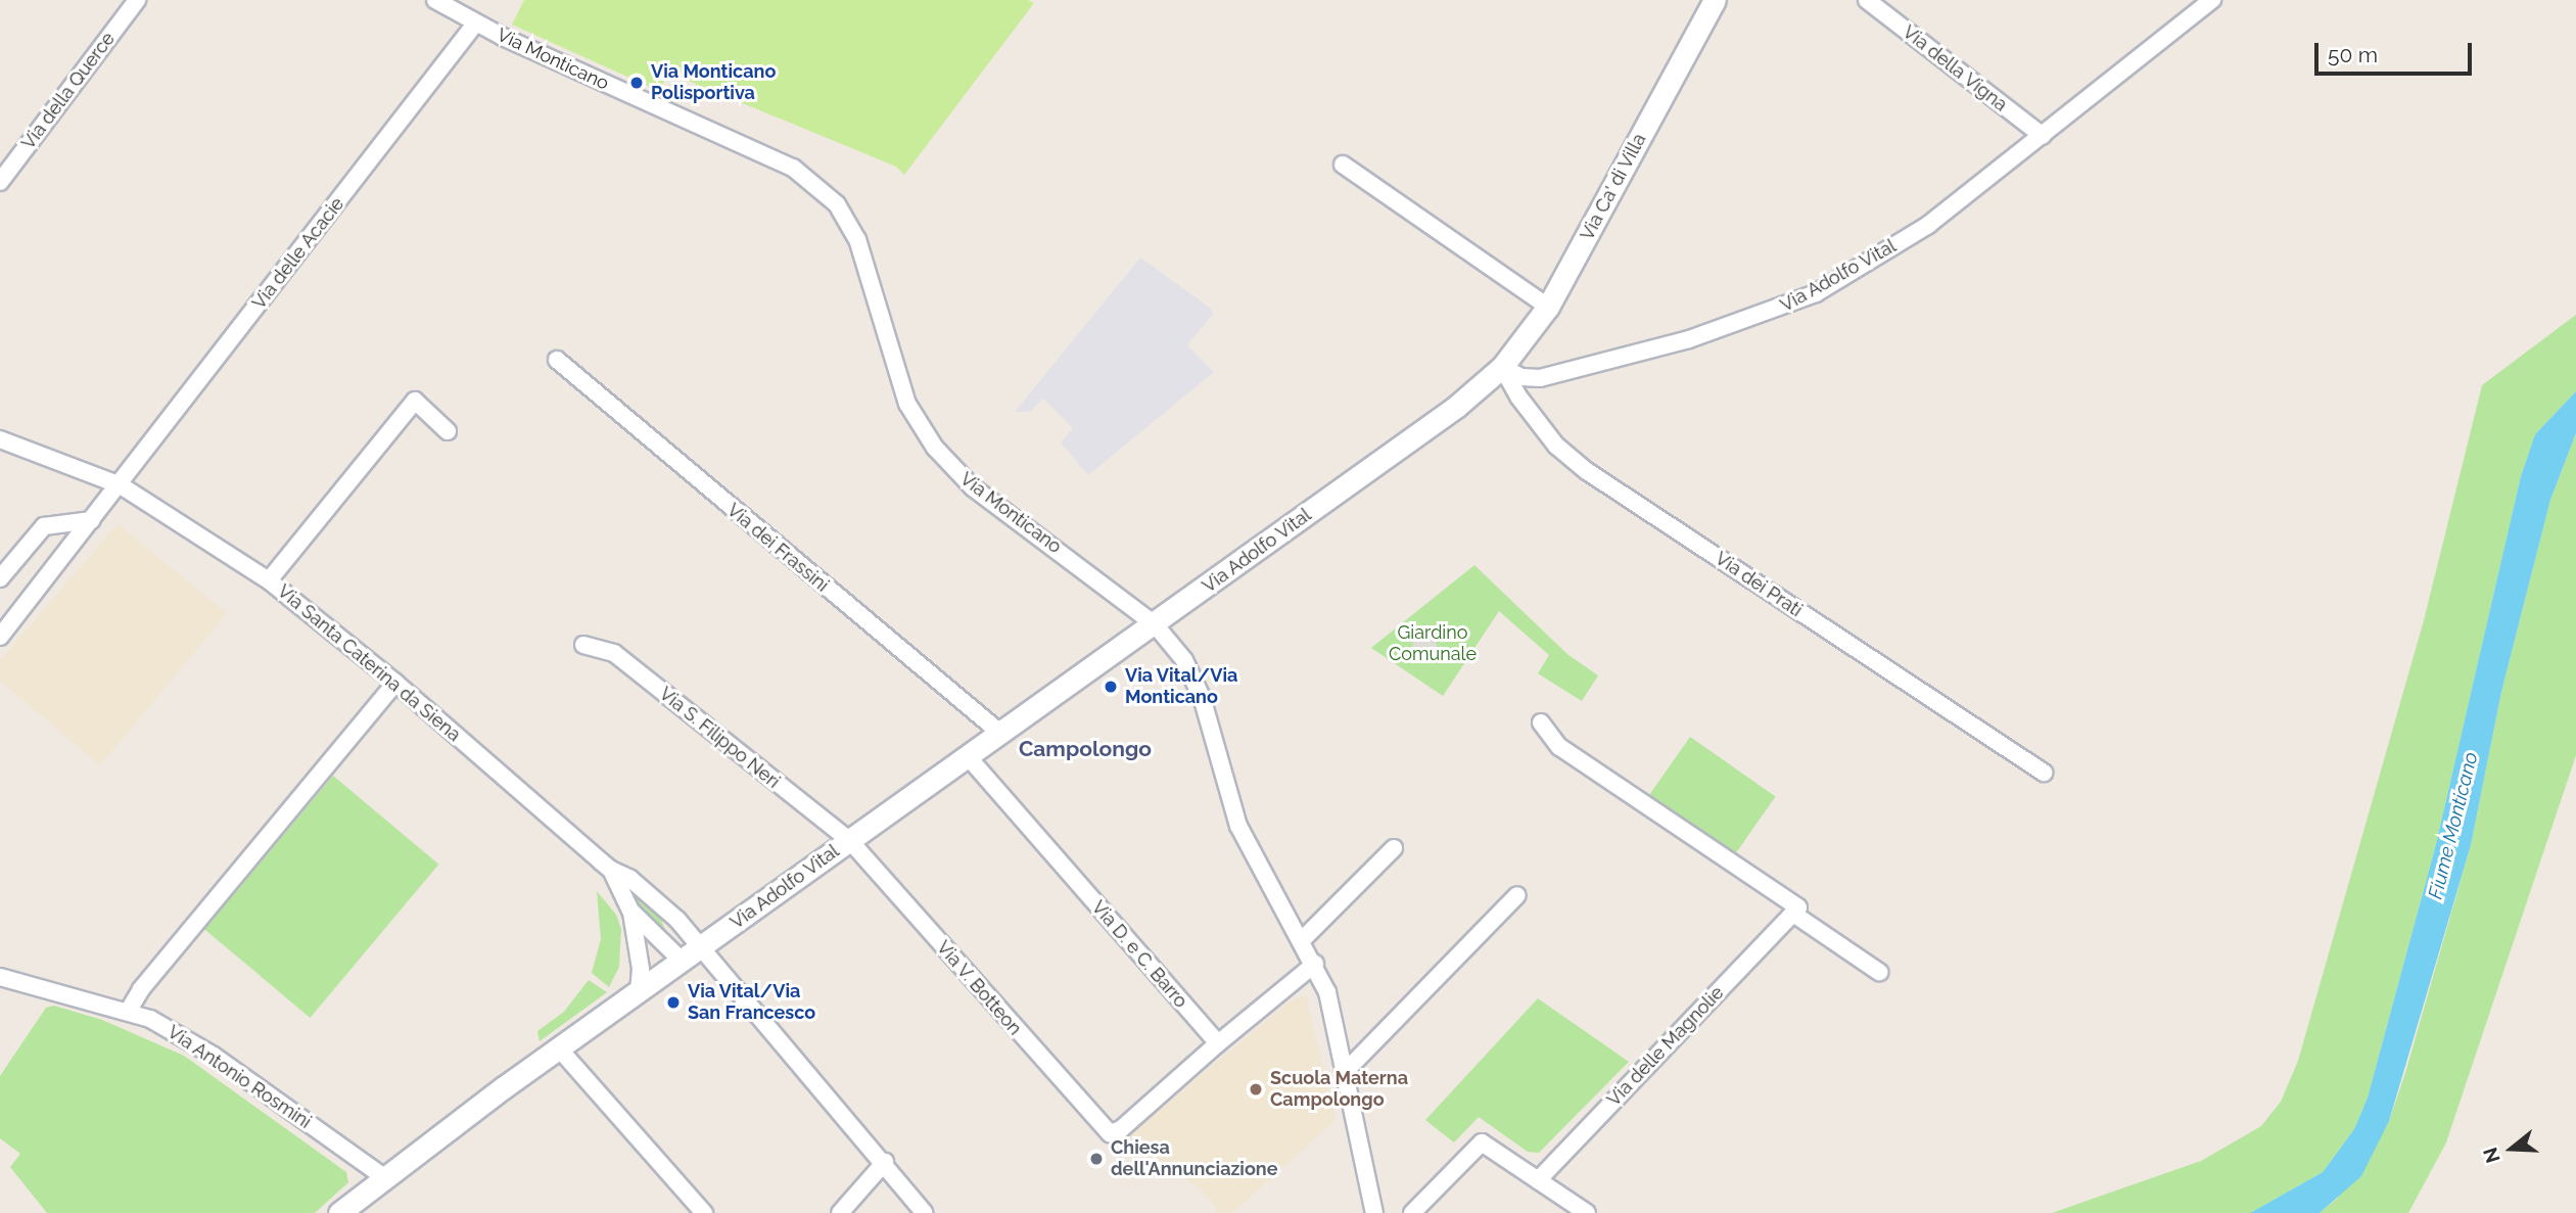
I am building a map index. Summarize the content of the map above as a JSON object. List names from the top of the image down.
{
  "streets": {
    "street": [
      "Via Monticano",
      "Via della Vigna",
      "Via della Querce",
      "Via Ca' di Villa",
      "Via delle Acacie",
      "Via Adolfo Vital",
      "Via dei Frassini",
      "Via dei Prati",
      "Via Santa Caterina da Siena",
      "Via S. Filippo Neri",
      "Via D. e C. Barro",
      "Via V. Botteon",
      "Via delle Magnolie",
      "Via Antonio Rosmini"
    ]
  },
  "crossings": [
    ["Via Monticano", "Via delle Acacie"],
    ["Via Monticano", "Via Adolfo Vital"],
    ["Via della Vigna", "Via Adolfo Vital"],
    ["Via Ca' di Villa", "Via Adolfo Vital"],
    ["Via Ca' di Villa", "Via dei Prati"],
    ["Via delle Acacie", "Via Santa Caterina da Siena"],
    ["Via Adolfo Vital", "Via dei Frassini"],
    ["Via Adolfo Vital", "Via dei Prati"],
    ["Via Adolfo Vital", "Via Santa Caterina da Siena"],
    ["Via Adolfo Vital", "Via S. Filippo Neri"],
    ["Via Adolfo Vital", "Via D. e C. Barro"],
    ["Via Adolfo Vital", "Via V. Botteon"],
    ["Via Adolfo Vital", "Via Antonio Rosmini"],
    ["Via S. Filippo Neri", "Via V. Botteon"],
    ["Via D. e C. Barro", "Via V. Botteon"]
  ],
  "districts": ["Campolongo"],
  "water": ["Fiume Monticano"],
  "parks": ["Giardino Comunale"],
  "places": [
    "Via Monticano Polisportiva",
    "Via Vital/Via Monticano",
    "Via Vital/Via San Francesco",
    "Scuola Materna Campolongo",
    "Chiesa dell'Annunciazione"
  ],
  "scale_bar": "50 m",
  "north": "left"
}
